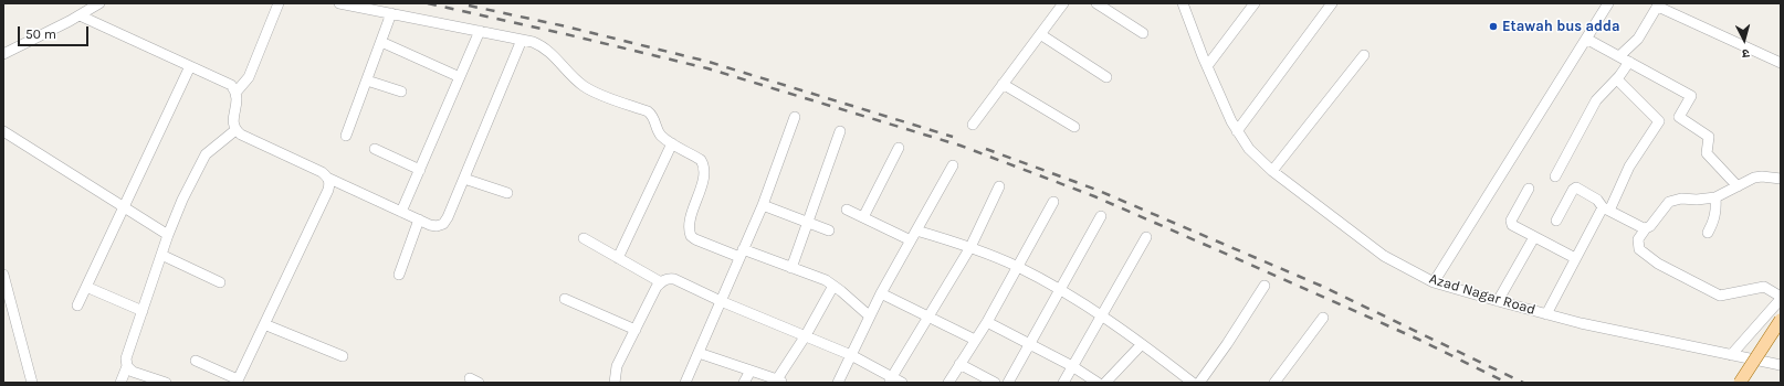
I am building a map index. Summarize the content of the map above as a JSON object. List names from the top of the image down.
{
  "streets": {
    "street": ["Azad Nagar Road"]
  },
  "places": ["Etawah bus adda"],
  "scale_bar": "50 m",
  "north": "bottom"
}
